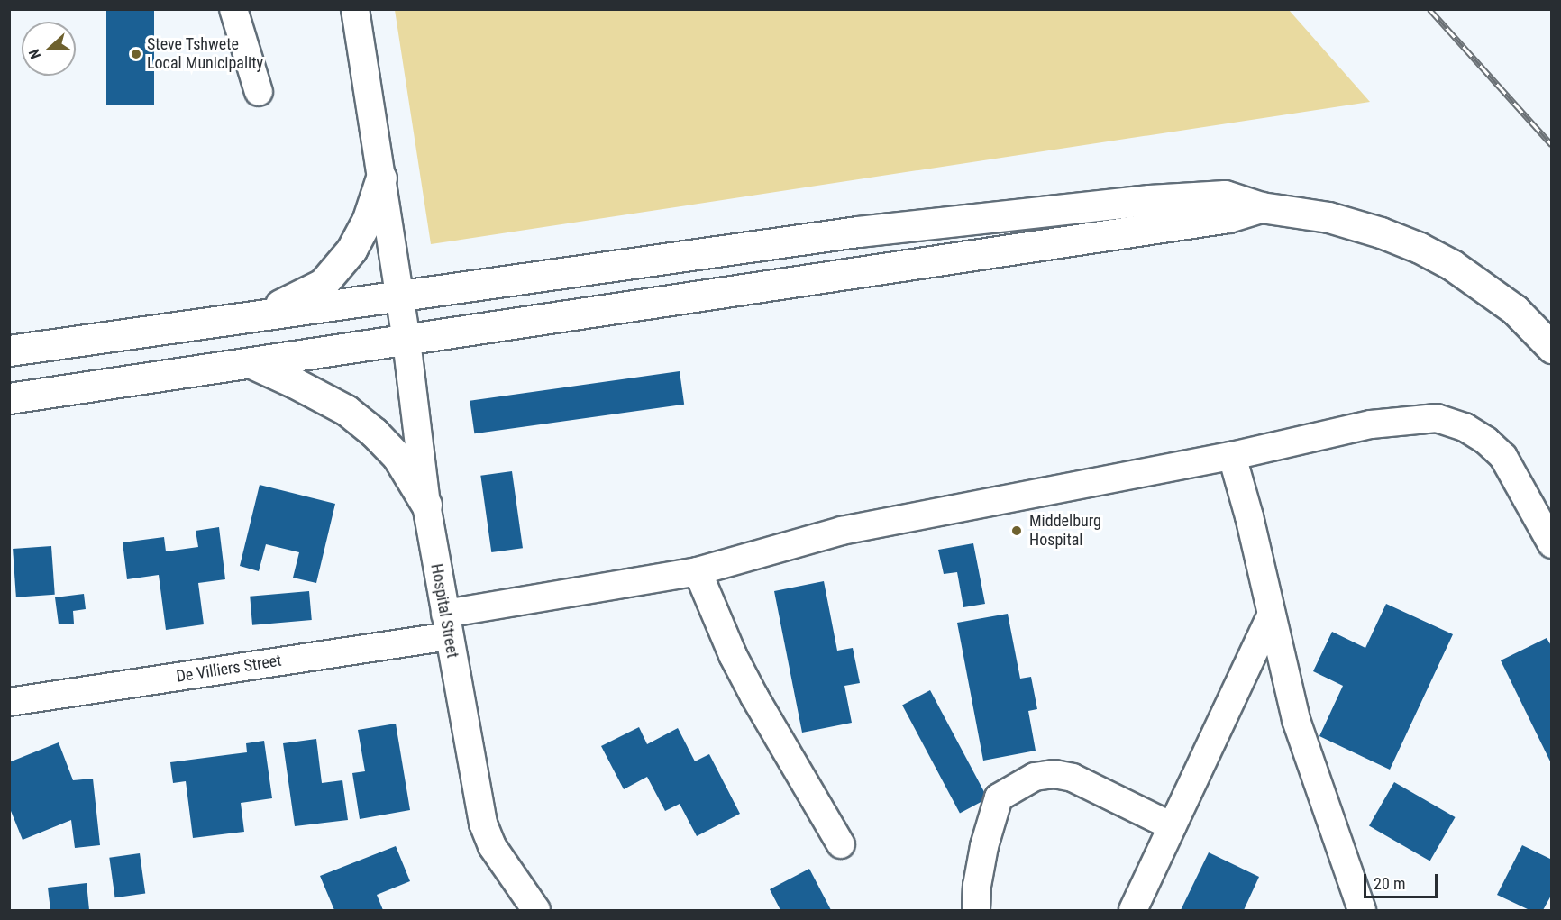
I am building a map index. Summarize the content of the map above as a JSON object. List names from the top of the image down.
{
  "streets": {
    "street": ["Hospital Street", "De Villiers Street"]
  },
  "crossings": [
    ["Hospital Street", "De Villiers Street"]
  ],
  "places": ["Steve Tshwete Local Municipality", "Middelburg Hospital"],
  "scale_bar": "20 m",
  "north": "left"
}
